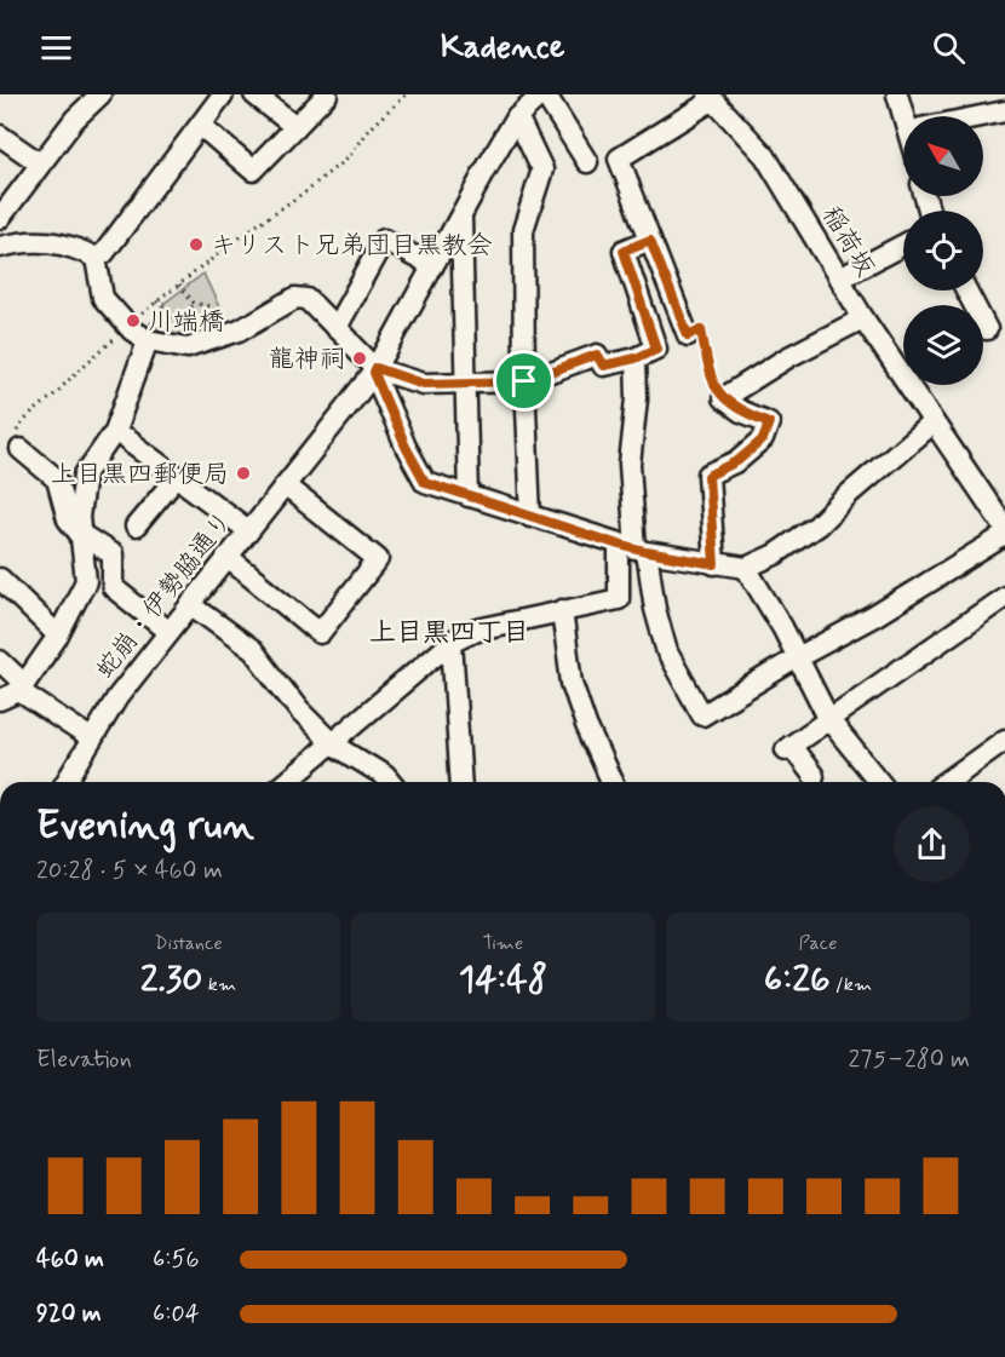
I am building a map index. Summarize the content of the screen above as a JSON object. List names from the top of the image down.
{
  "streets": {
    "street": ["稲荷坂", "蛇崩・伊勢脇通り"]
  },
  "districts": ["上目黒四丁目"],
  "places": [
    "キリスト兄弟団目黒教会",
    "川端橋",
    "龍神祠",
    "上目黒四郵便局"
  ],
  "north": "top left",
  "page": {
    "header": "Kadence",
    "heading": ["Evening run", "20:28 · 5 × 460 m"],
    "stats": [
      ["Distance", "2.30 km"],
      ["Time", "14:48"],
      ["Pace", "6:26 /km"]
    ],
    "chart": ["Elevation", "275–280 m"],
    "list": [
      {
        "name": "460 m",
        "note": "6:56"
      },
      {
        "name": "920 m",
        "note": "6:04"
      }
    ]
  }
}
